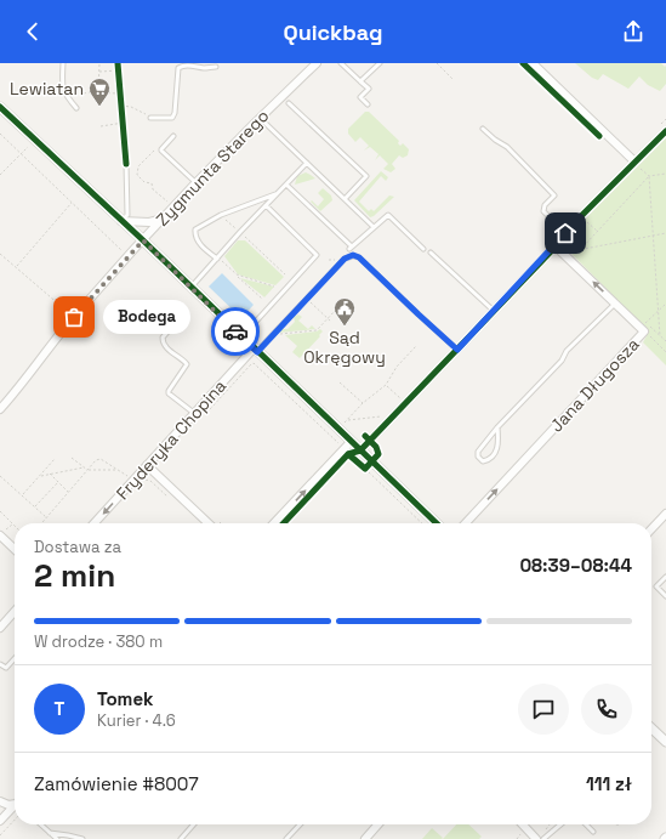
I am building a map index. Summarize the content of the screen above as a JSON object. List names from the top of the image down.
{
  "streets": {
    "street": ["Zygmunta Starego", "Jana Długosza", "Fryderyka Chopina"]
  },
  "one_way": ["Jana Długosza"],
  "places": {
    "supermarket": ["Lewiatan"],
    "other": ["Bodega"],
    "public building": ["Sąd Okręgowy"]
  },
  "page": {
    "header": "Quickbag",
    "bubble": "Bodega",
    "heading": ["2 min", "Dostawa za", "08:39–08:44"],
    "panel": [
      "Tomek",
      "Kurier · 4.6",
      "Zamówienie #8007",
      "111 zł"
    ],
    "bar": "W drodze · 380 m",
    "round": "T"
  }
}
